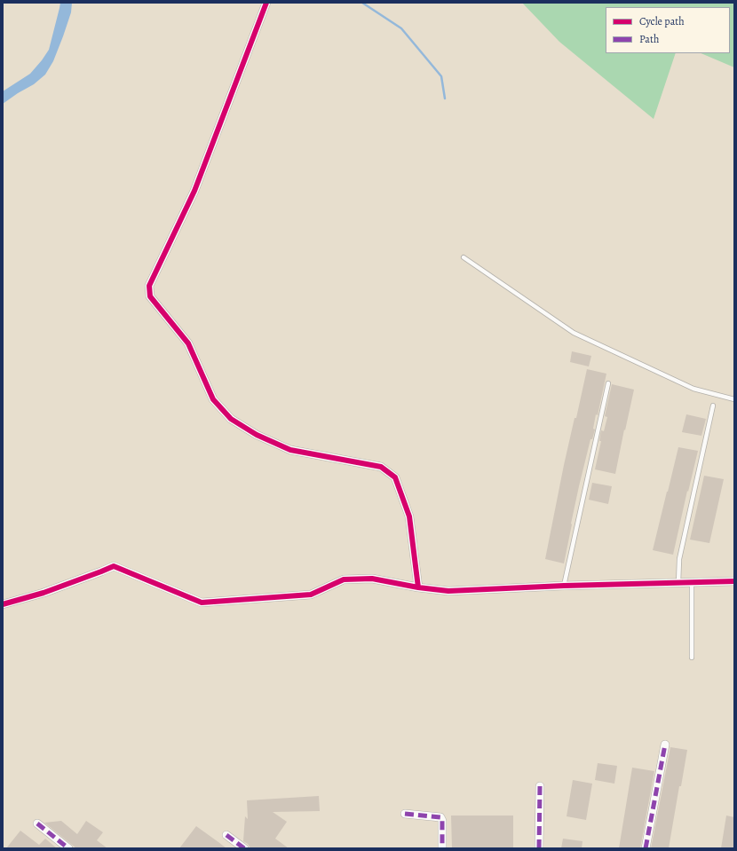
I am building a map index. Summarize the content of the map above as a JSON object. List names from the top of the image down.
{
  "legend": ["Cycle path", "Path"]
}
